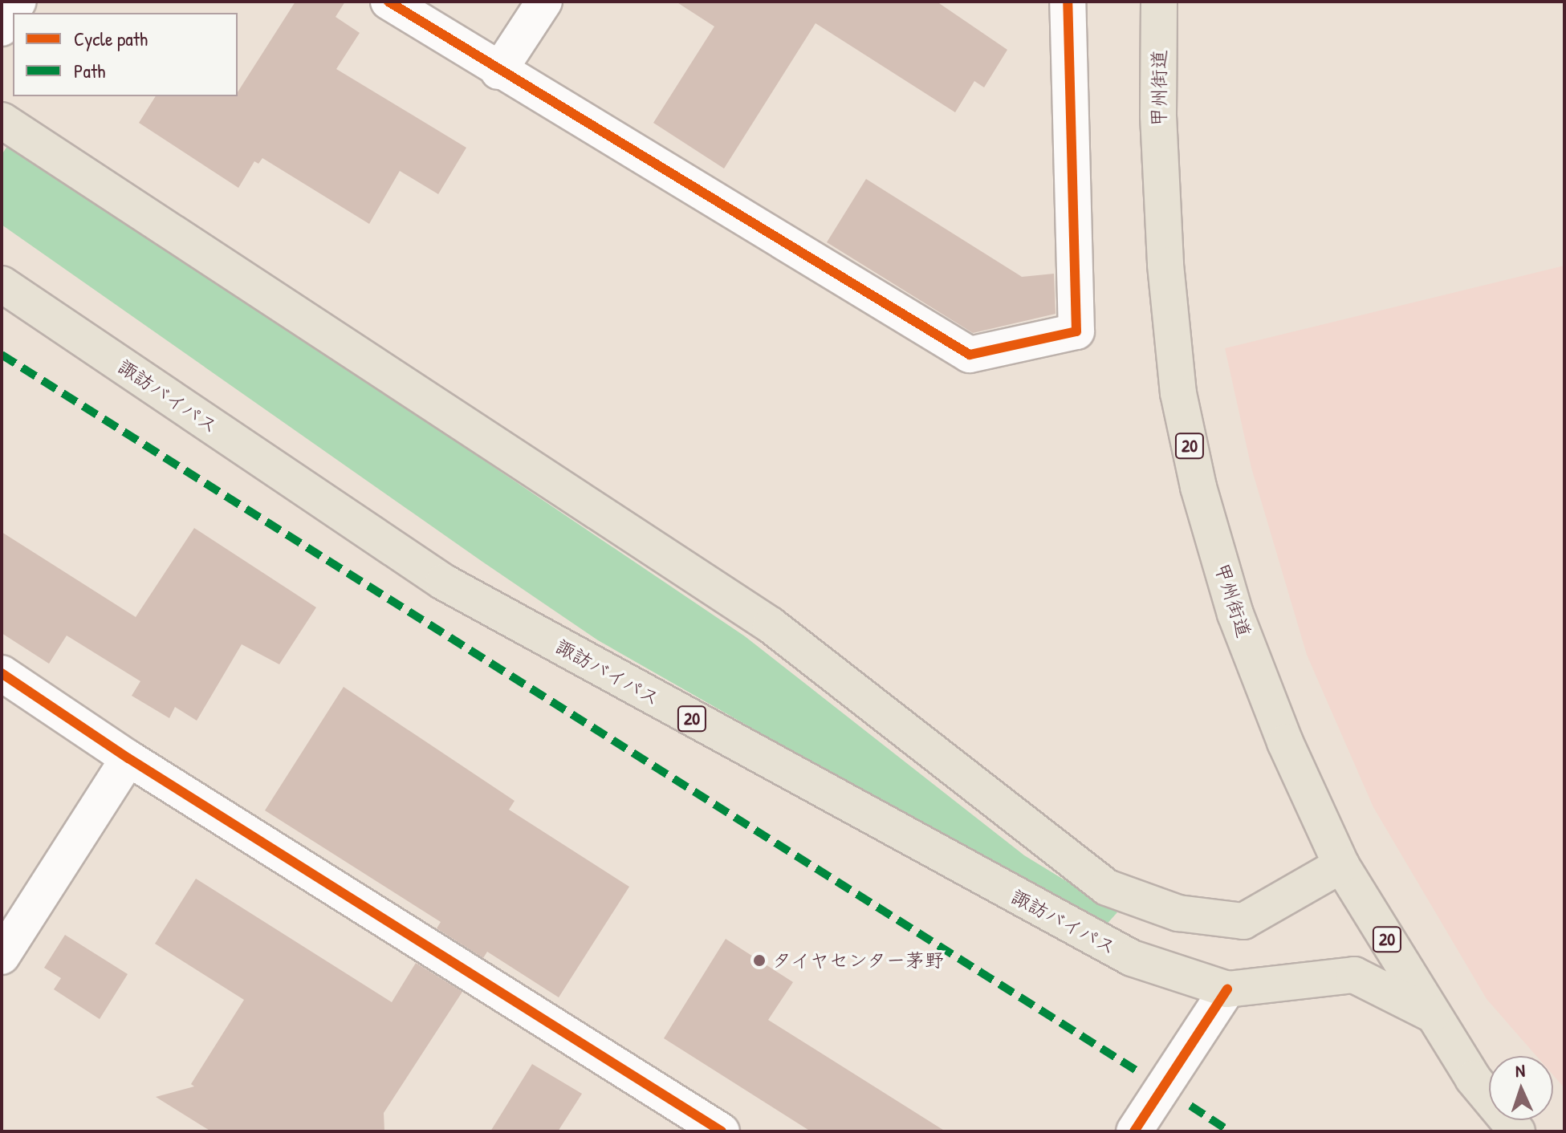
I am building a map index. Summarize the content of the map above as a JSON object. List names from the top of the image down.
{
  "streets": {
    "highway": ["甲州街道", "諏訪バイパス", "20"]
  },
  "crossings": [
    ["甲州街道", "諏訪バイパス"]
  ],
  "places": ["タイヤセンター茅野"],
  "legend": ["Cycle path", "Path"],
  "north": "top"
}
